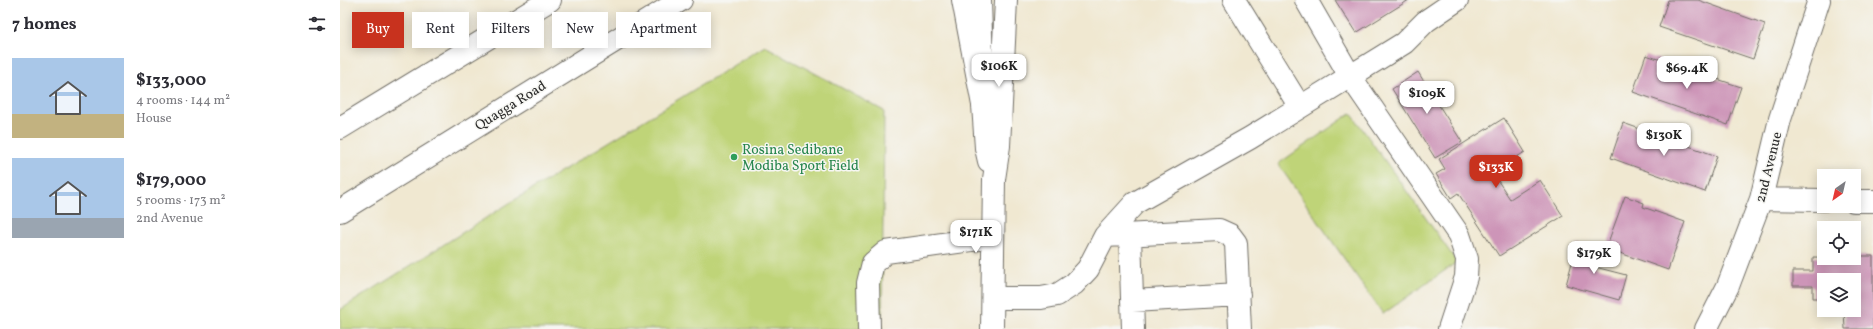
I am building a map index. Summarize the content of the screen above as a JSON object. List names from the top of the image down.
{
  "streets": {
    "street": ["Quagga Road", "2nd Avenue"]
  },
  "places": ["Rosina Sedibane Modiba Sport Field"],
  "north": "bottom left",
  "page": {
    "heading": "7 homes",
    "chip": [
      "Buy",
      "Rent",
      "Filters",
      "New",
      "Apartment"
    ],
    "list": [
      {
        "name": "$133,000",
        "note": "4 rooms · 144 m² · House"
      },
      {
        "name": "$179,000",
        "note": "5 rooms · 173 m² · 2nd Avenue"
      }
    ],
    "price": [
      "$106K",
      "$69.4K",
      "$109K",
      "$130K",
      "$133K",
      "$171K",
      "$179K"
    ]
  }
}
